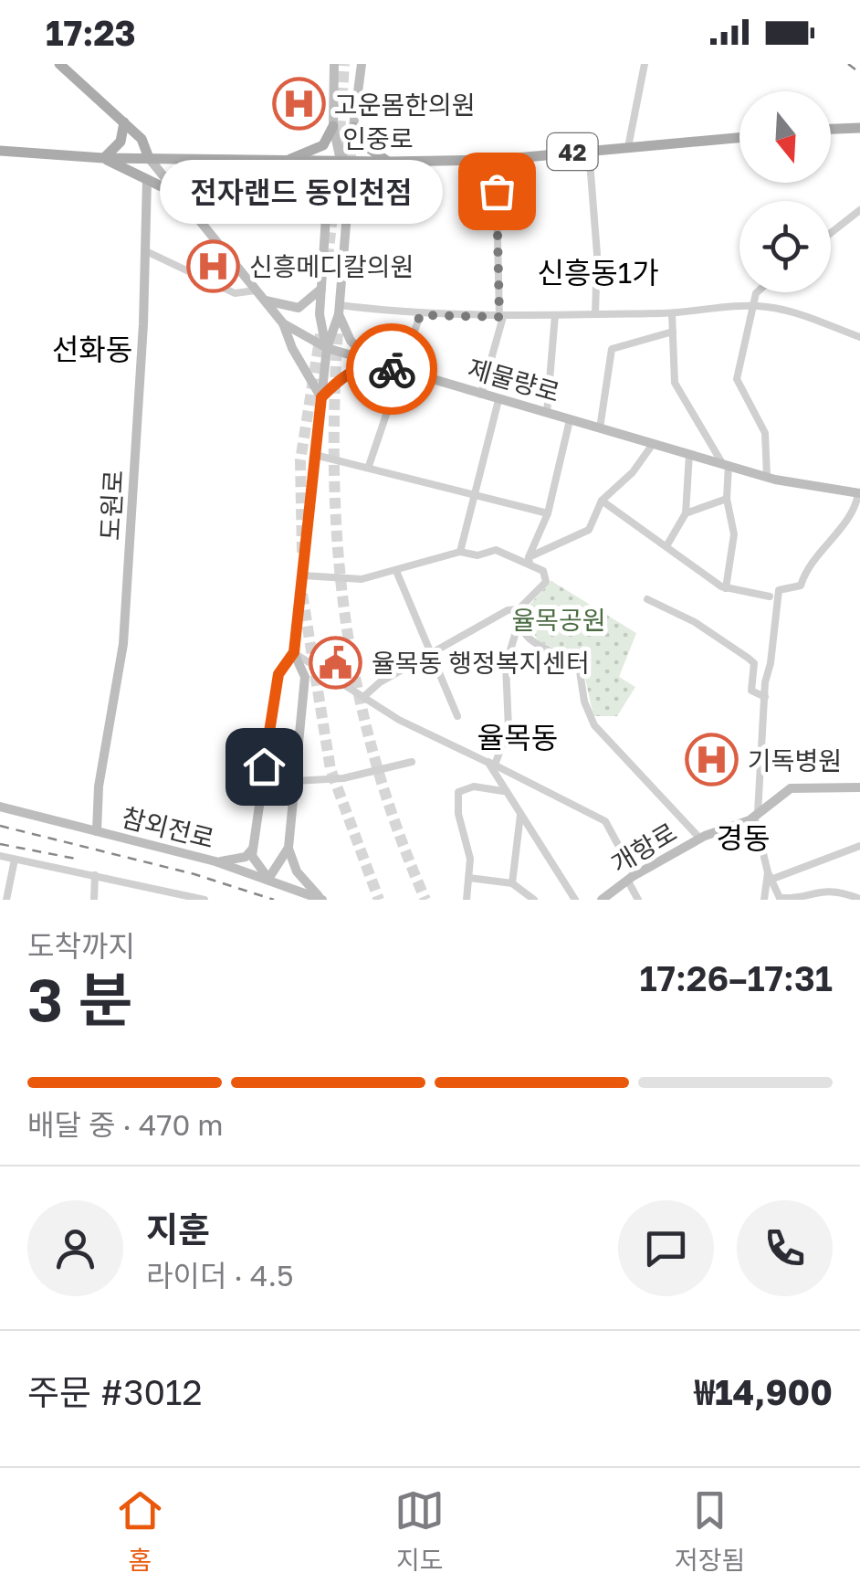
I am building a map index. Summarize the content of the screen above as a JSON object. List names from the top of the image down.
{
  "streets": {
    "main road": [
      "인중로",
      "42",
      "제물량로",
      "도원로",
      "참외전로",
      "개항로"
    ]
  },
  "crossings": [
    ["인중로", "제물량로"],
    ["도원로", "참외전로"]
  ],
  "districts": [
    "신흥동1가",
    "선화동",
    "율목동",
    "경동"
  ],
  "parks": ["율목공원"],
  "places": {
    "hospital": ["고운몸한의원", "신흥메디칼의원", "기독병원"],
    "other": ["전자랜드 동인천점"],
    "public building": ["율목동 행정복지센터"]
  },
  "north": "bottom",
  "page": {
    "status": "17:23",
    "bubble": "전자랜드 동인천점",
    "heading": ["3 분", "도착까지", "17:26–17:31"],
    "panel": [
      "지훈",
      "라이더 · 4.5",
      "주문 #3012",
      "₩14,900"
    ],
    "bar": "배달 중 · 470 m",
    "tabs": ["홈", "지도", "저장됨"]
  }
}
